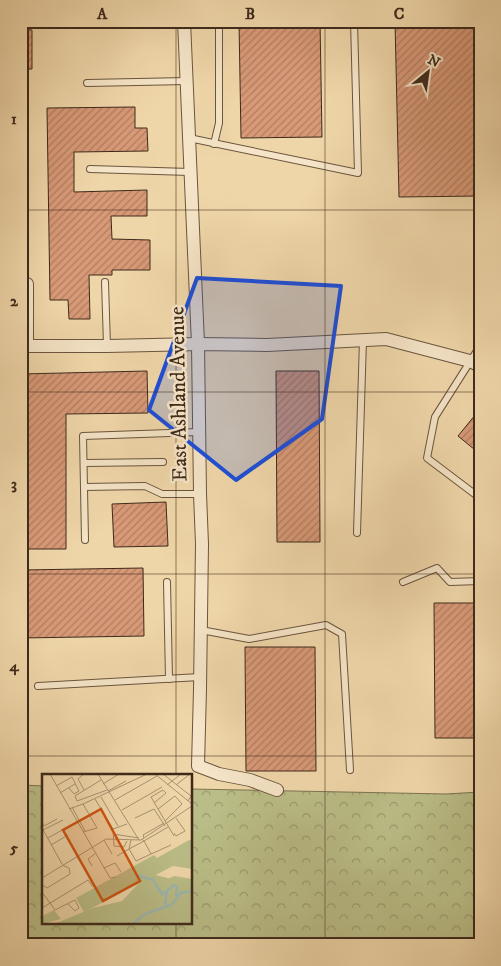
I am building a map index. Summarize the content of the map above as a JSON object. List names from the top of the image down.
{
  "streets": {
    "street": ["East Ashland Avenue"]
  },
  "north": "top right",
  "grid": {
    "columns": ["A", "B", "C"],
    "rows": [
      "1",
      "2",
      "3",
      "4",
      "5"
    ]
  }
}
